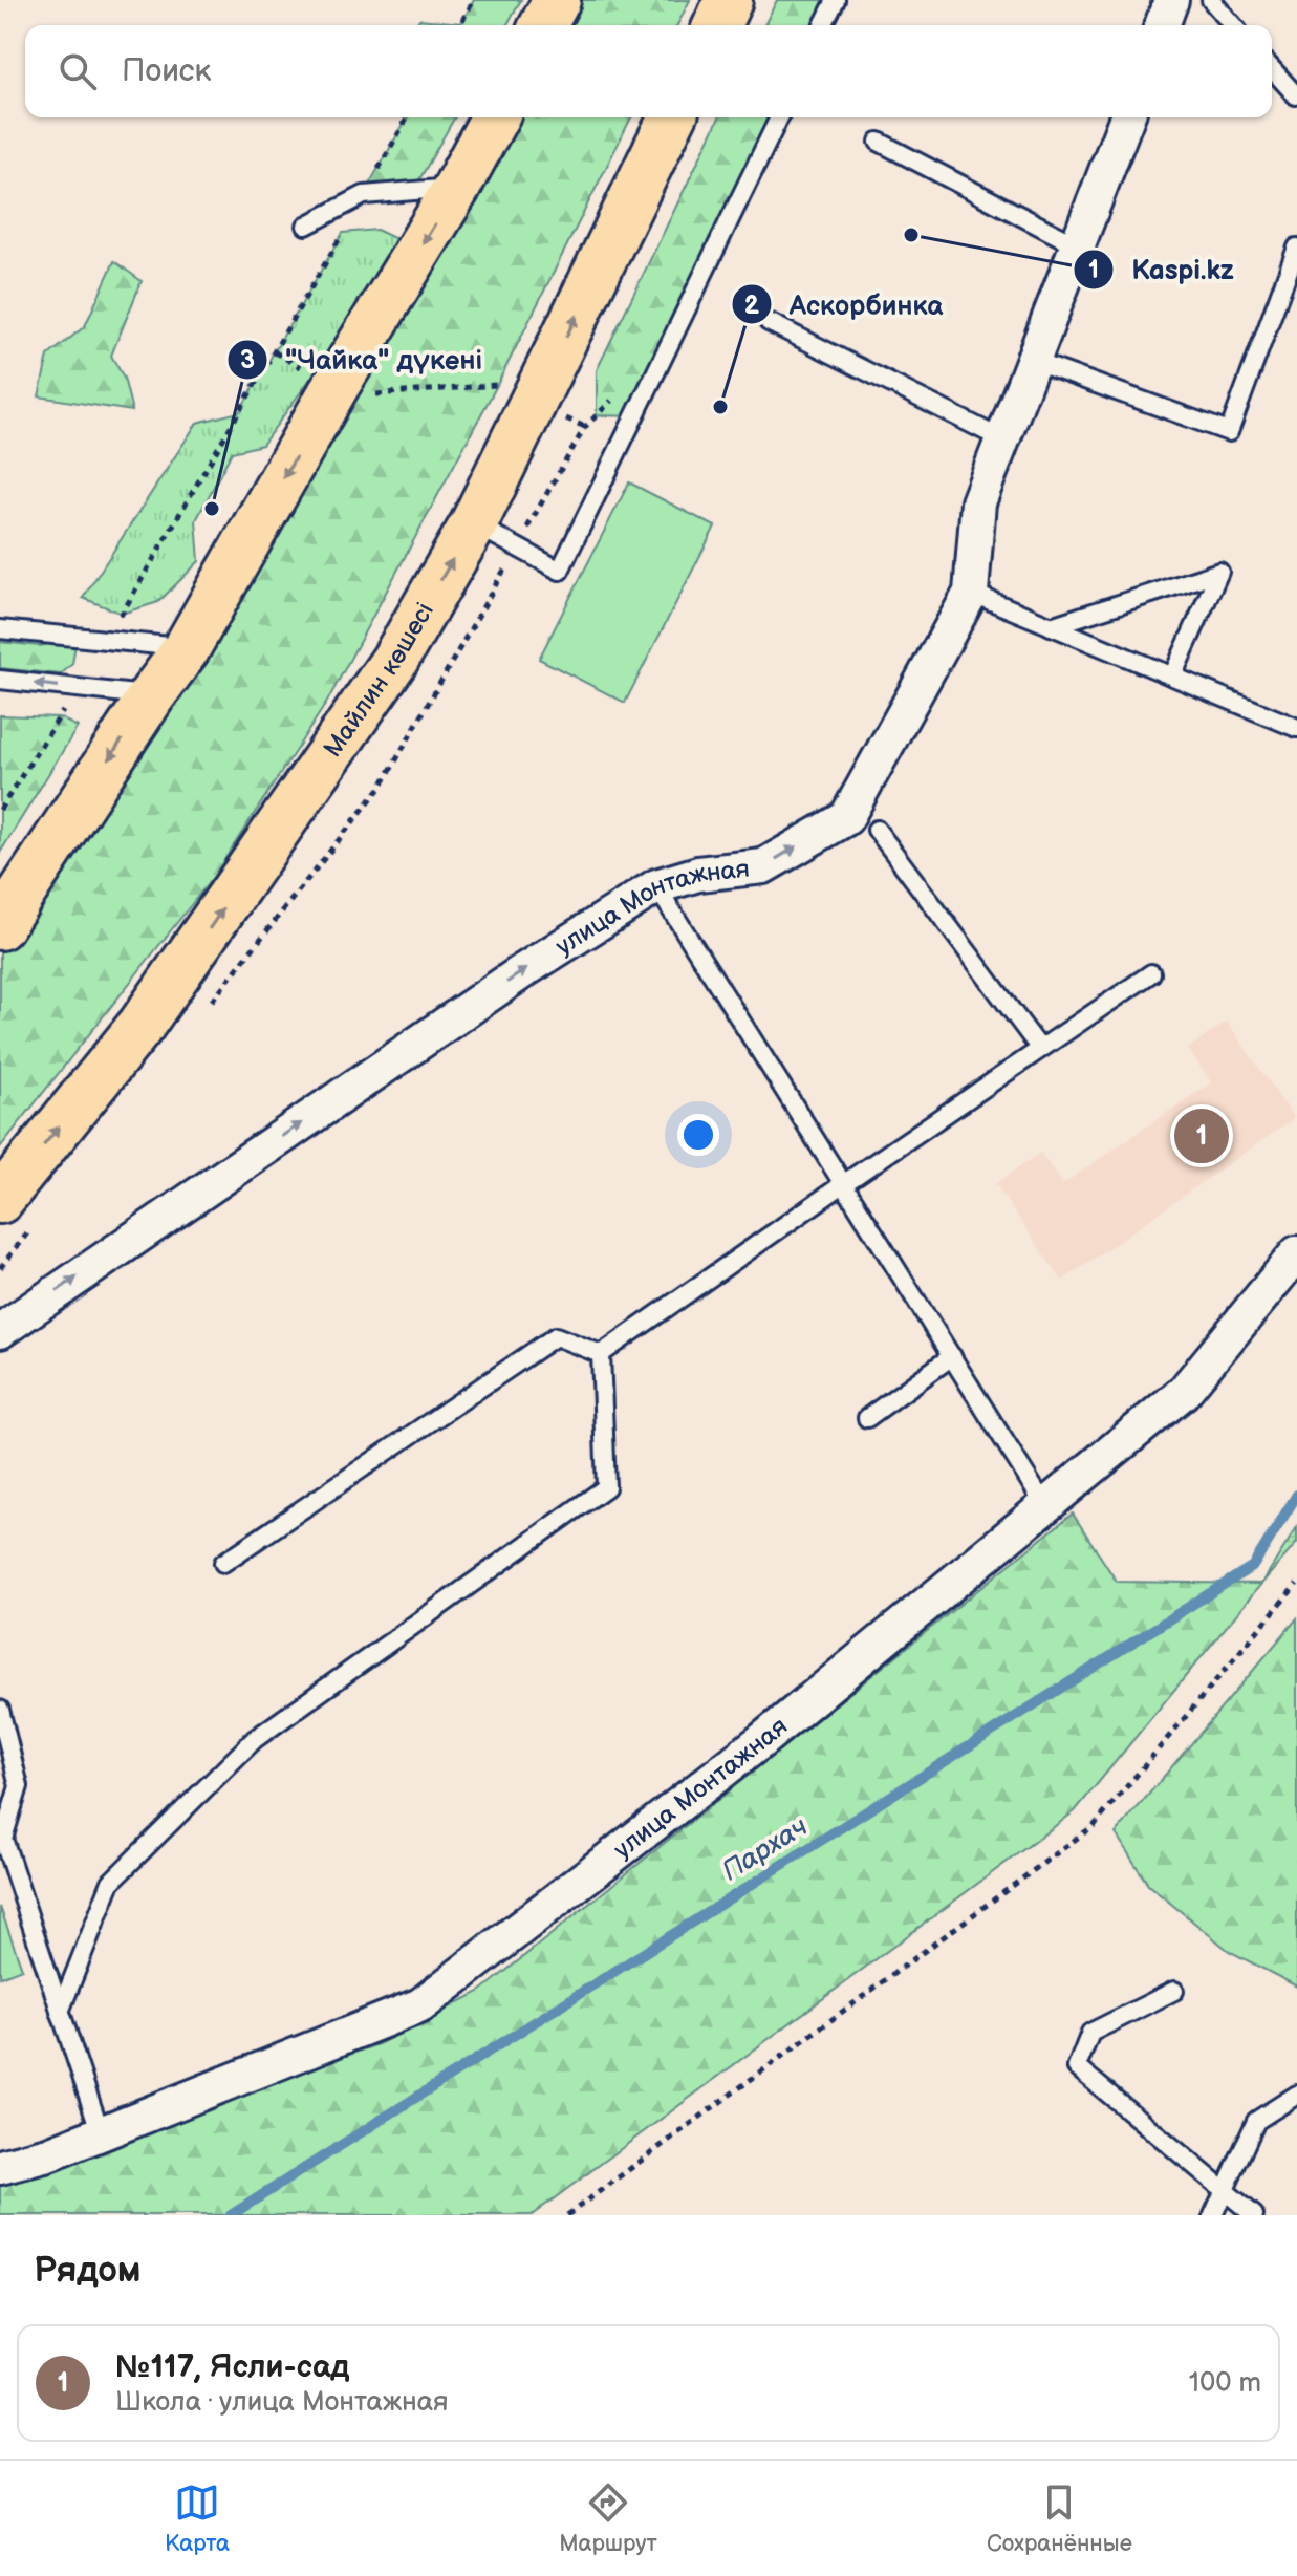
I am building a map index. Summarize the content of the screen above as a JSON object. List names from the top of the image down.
{
  "streets": {
    "main road": ["Майлин көшесі"],
    "street": ["улица Монтажная"]
  },
  "one_way": ["улица Монтажная"],
  "water": ["Пархач"],
  "places": ["Kaspi.kz", "Аскорбинка", "\"Чайка\" дүкені"],
  "page": {
    "search": "Поиск",
    "pins": "1",
    "heading": "Рядом",
    "list": [
      {
        "mark": "1",
        "name": "№117, Ясли-сад",
        "note": "Школа · улица Монтажная",
        "value": "100 m"
      }
    ],
    "nav": ["Карта", "Маршрут", "Сохранённые"]
  }
}
